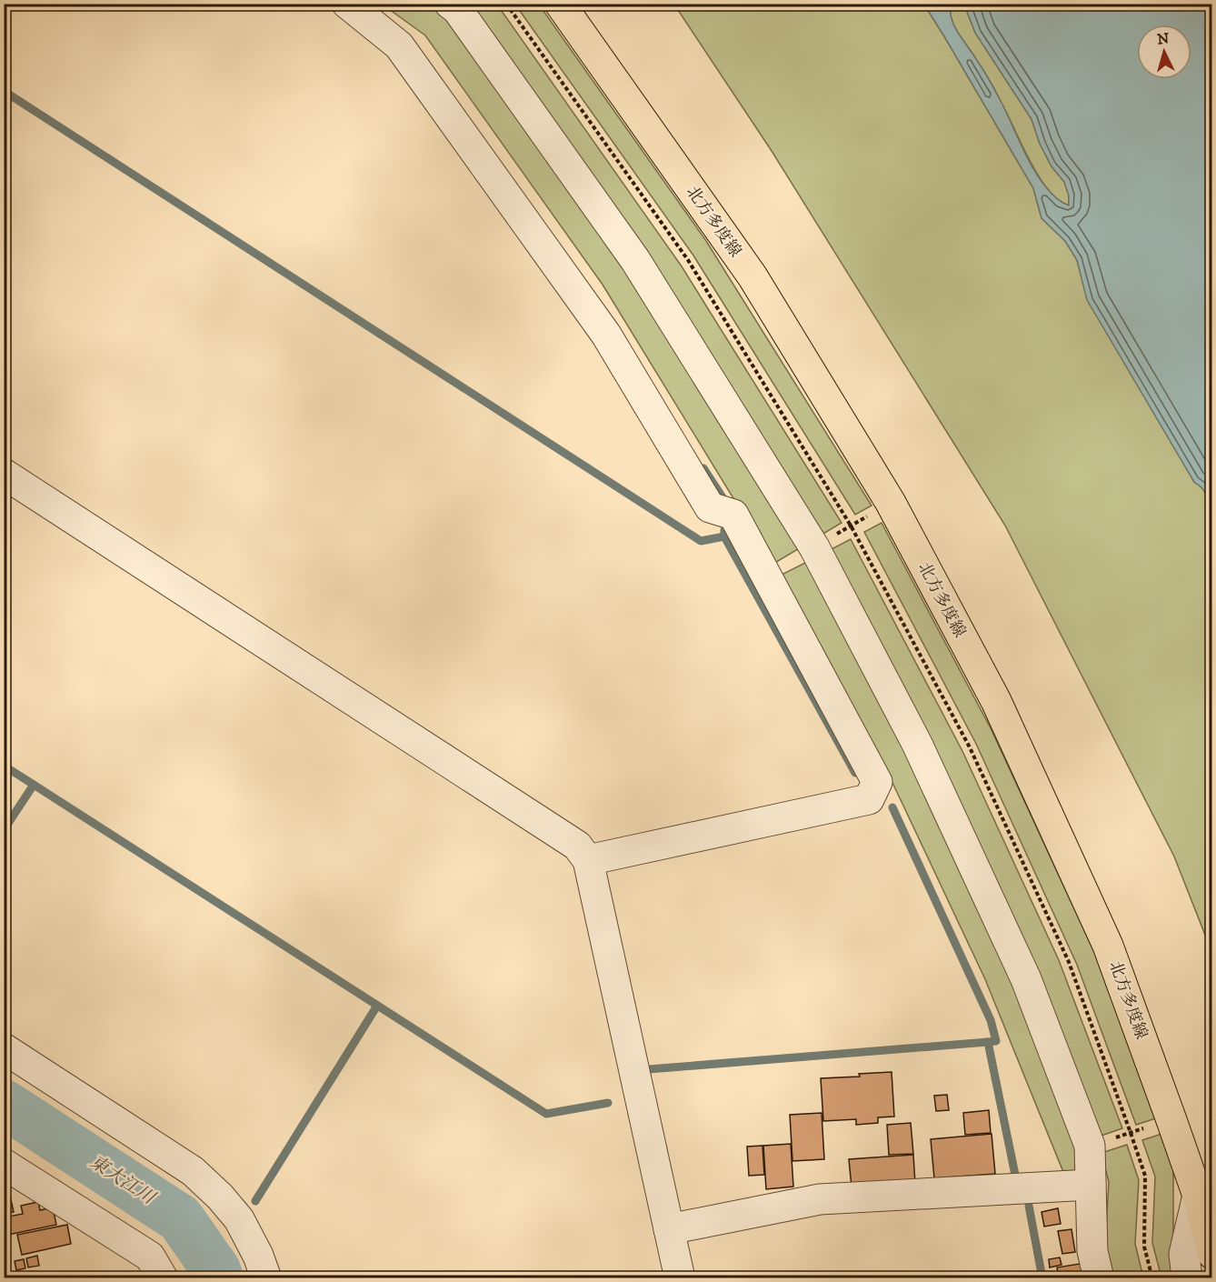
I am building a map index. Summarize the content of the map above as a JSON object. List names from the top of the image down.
{
  "streets": {
    "main road": ["北方多度線"]
  },
  "water": ["東大江川"],
  "north": "top"
}
